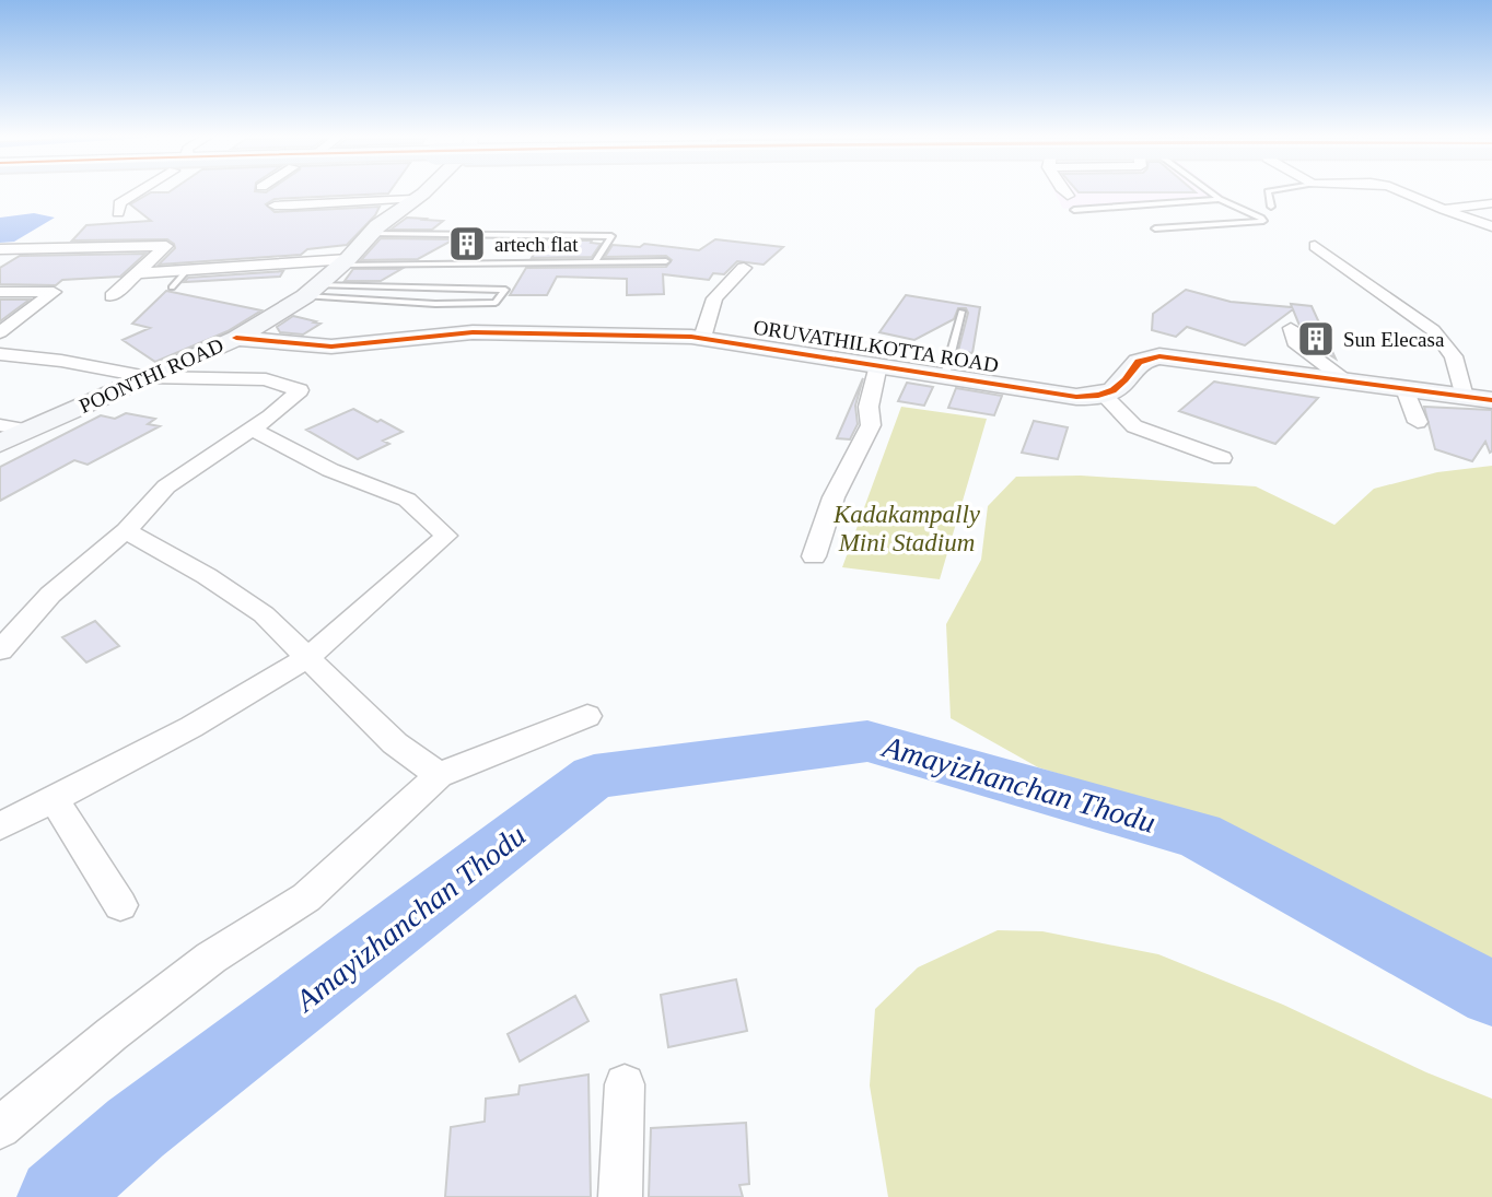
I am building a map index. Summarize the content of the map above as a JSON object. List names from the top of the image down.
{
  "streets": {
    "street": ["ORUVATHILKOTTA ROAD", "POONTHI ROAD"]
  },
  "crossings": [
    ["ORUVATHILKOTTA ROAD", "POONTHI ROAD"]
  ],
  "water": ["Amayizhanchan Thodu"],
  "parks": ["Kadakampally Mini Stadium"],
  "places": {
    "building": ["artech flat", "Sun Elecasa"]
  }
}
